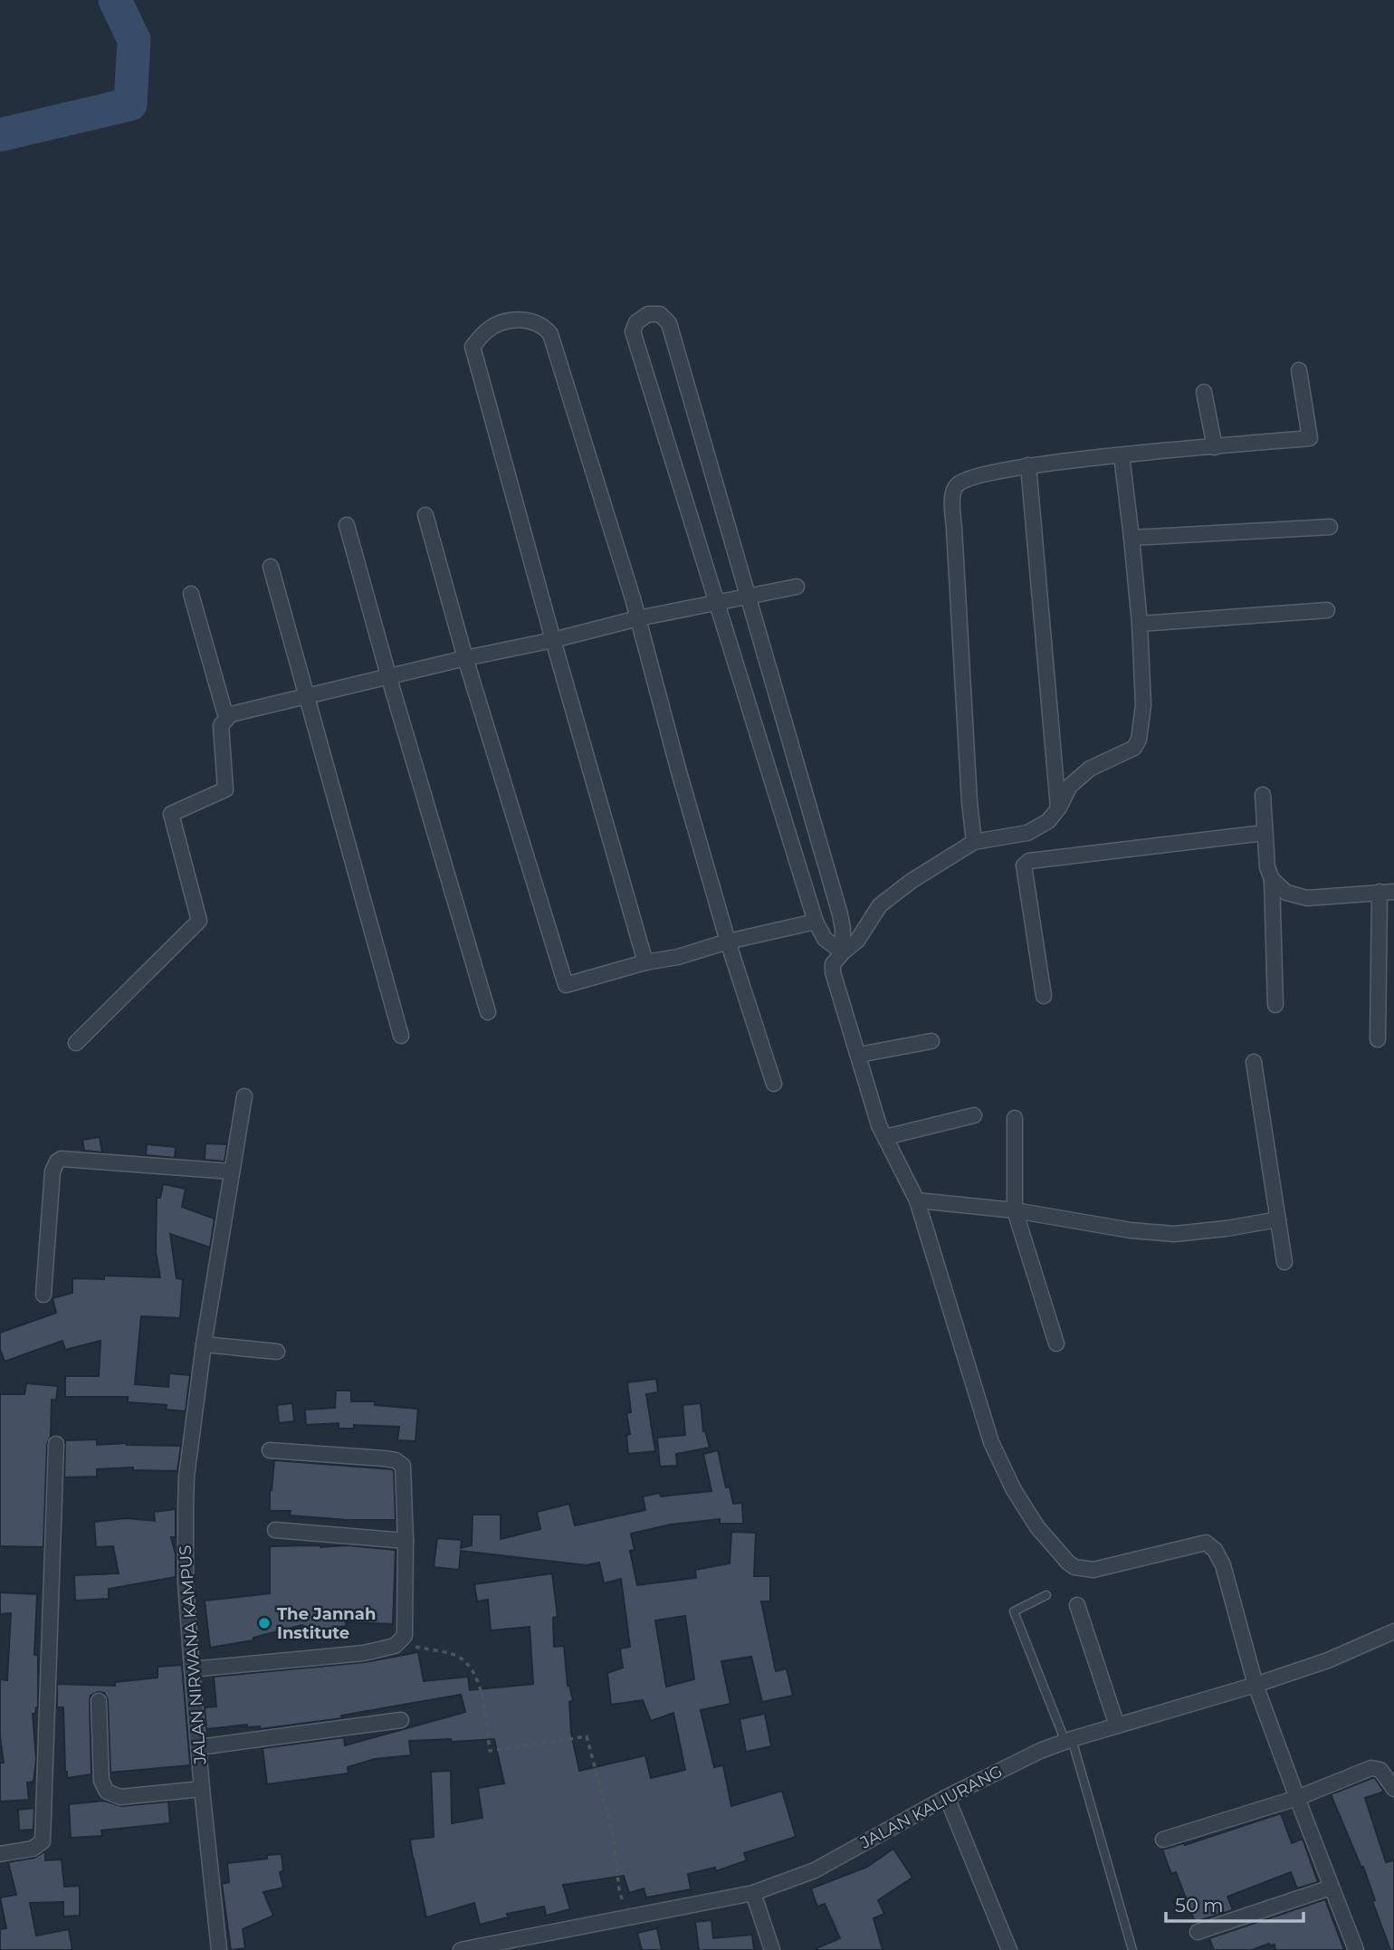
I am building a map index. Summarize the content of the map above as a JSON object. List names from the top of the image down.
{
  "streets": {
    "street": ["JALAN NIRWANA KAMPUS", "JALAN KALIURANG"]
  },
  "places": ["The Jannah Institute"],
  "scale_bar": "50 m"
}
